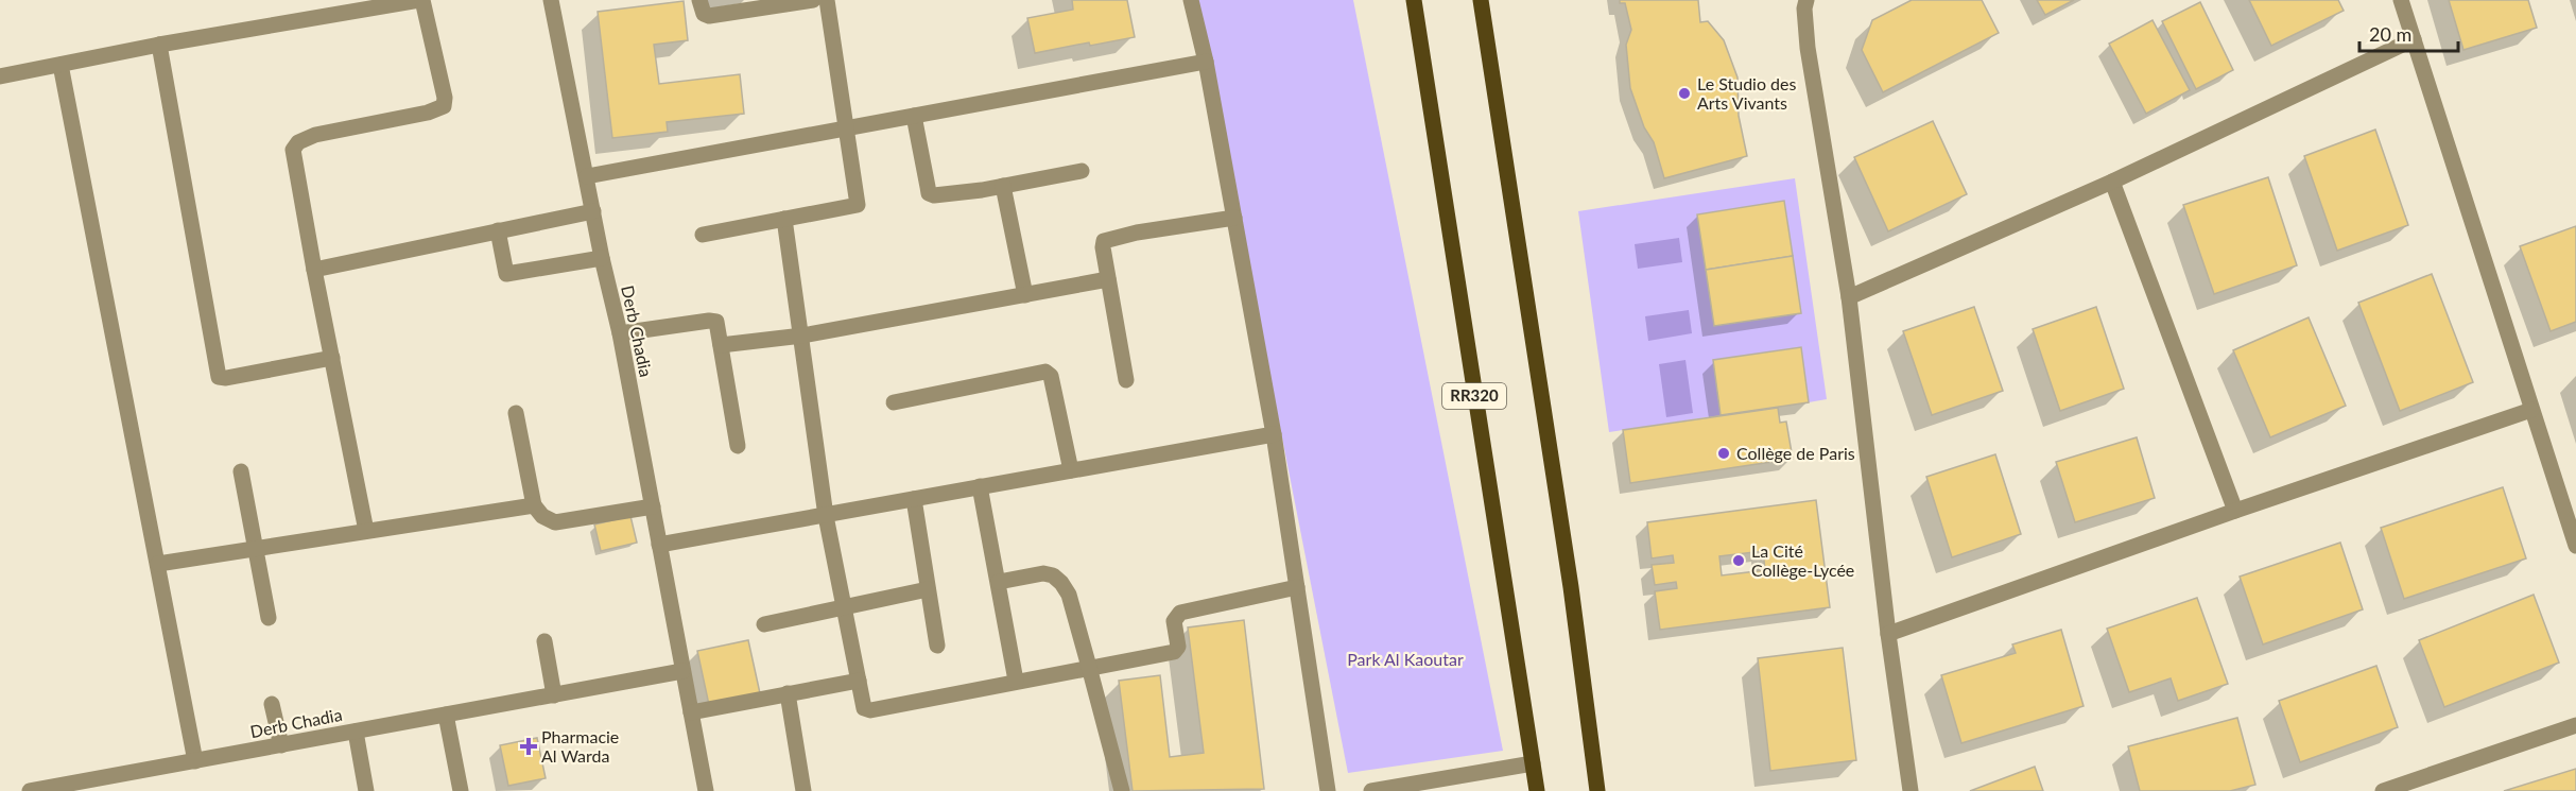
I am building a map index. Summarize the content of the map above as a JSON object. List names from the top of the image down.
{
  "streets": {
    "main road": ["RR320"],
    "street": ["Derb Chadia"]
  },
  "parks": ["Park Al Kaoutar"],
  "places": {
    "other": ["Le Studio des Arts Vivants", "Collège de Paris", "La Cité Collège-Lycée"],
    "health": ["Pharmacie Al Warda"]
  },
  "scale_bar": "20 m"
}
